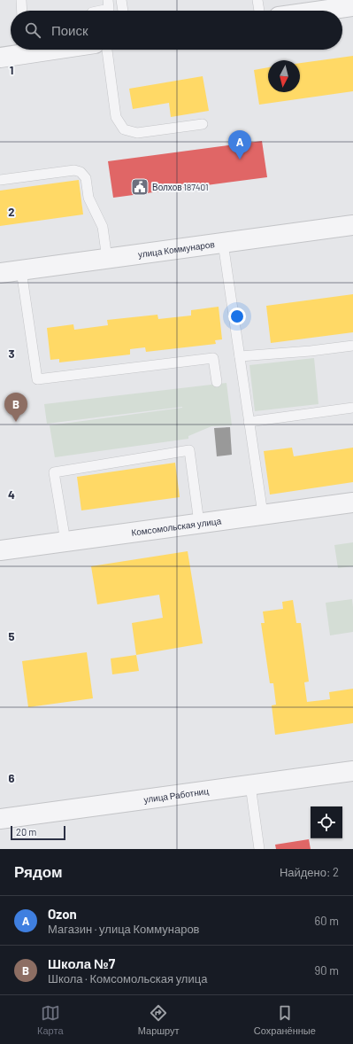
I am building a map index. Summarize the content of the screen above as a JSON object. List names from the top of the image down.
{
  "streets": {
    "street": ["улица Коммунаров", "Комсомольская улица", "улица Работниц"]
  },
  "places": {
    "public building": ["Волхов 187401"]
  },
  "scale_bar": "20 m",
  "north": "bottom",
  "page": {
    "search": "Поиск",
    "pins": ["A", "B"],
    "scale": "20 m",
    "heading": ["Рядом", "Найдено: 2"],
    "list": [
      {
        "mark": "A",
        "name": "Ozon",
        "note": "Магазин · улица Коммунаров",
        "value": "60 m"
      },
      {
        "mark": "B",
        "name": "Школа №7",
        "note": "Школа · Комсомольская улица",
        "value": "90 m"
      }
    ],
    "nav": ["Карта", "Маршрут", "Сохранённые"]
  },
  "grid": {
    "rows": [
      "1",
      "2",
      "3",
      "4",
      "5",
      "6"
    ]
  }
}
